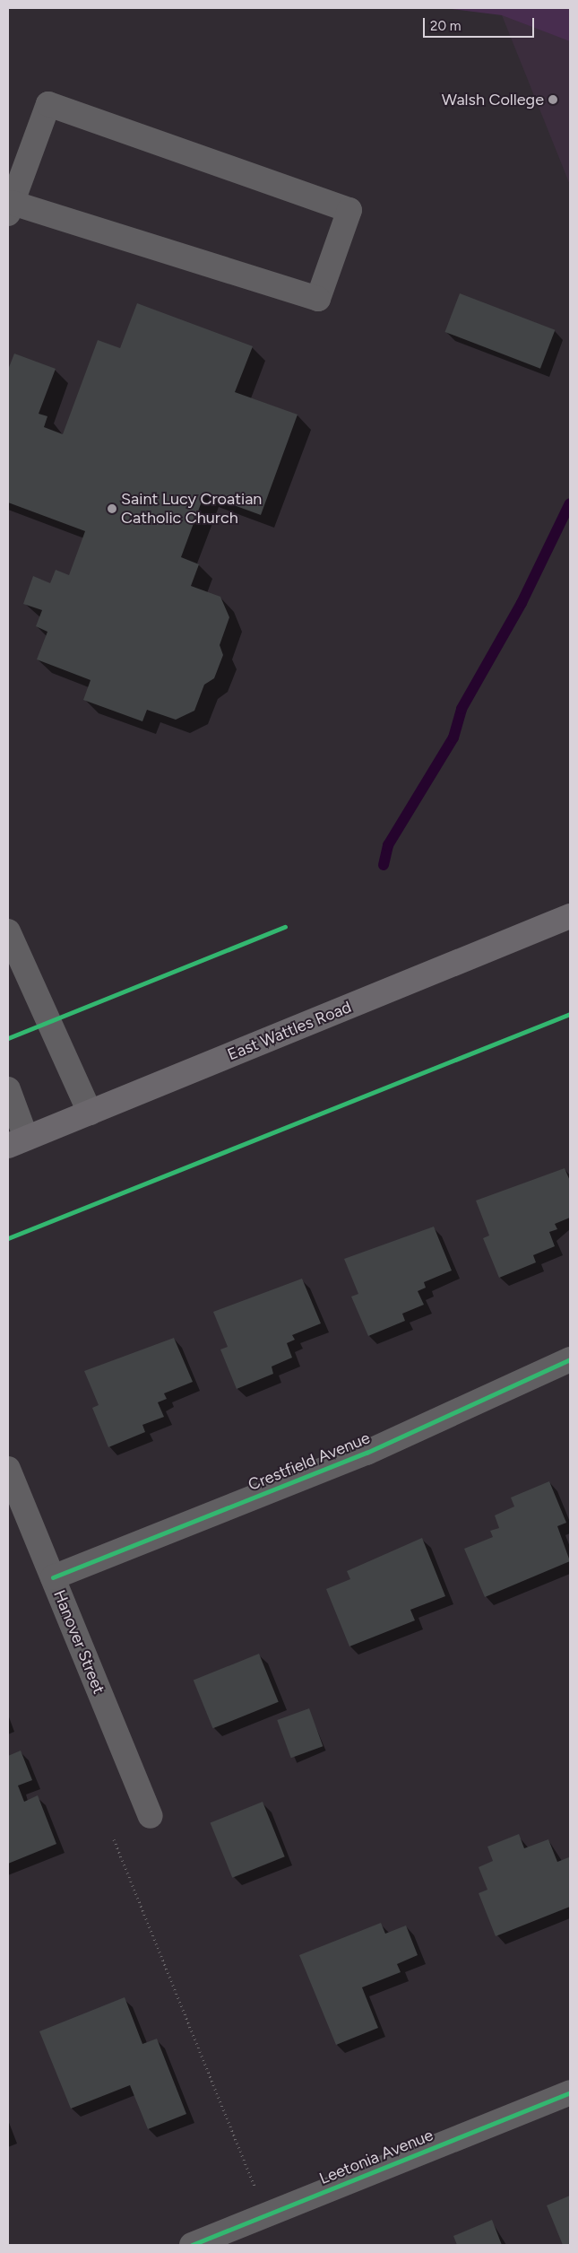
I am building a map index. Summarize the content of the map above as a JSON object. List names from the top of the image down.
{
  "streets": {
    "main road": ["East Wattles Road"],
    "street": ["Crestfield Avenue", "Hanover Street", "Leetonia Avenue"]
  },
  "crossings": [
    ["Crestfield Avenue", "Hanover Street"]
  ],
  "places": ["Walsh College", "Saint Lucy Croatian Catholic Church"],
  "scale_bar": "20 m"
}
